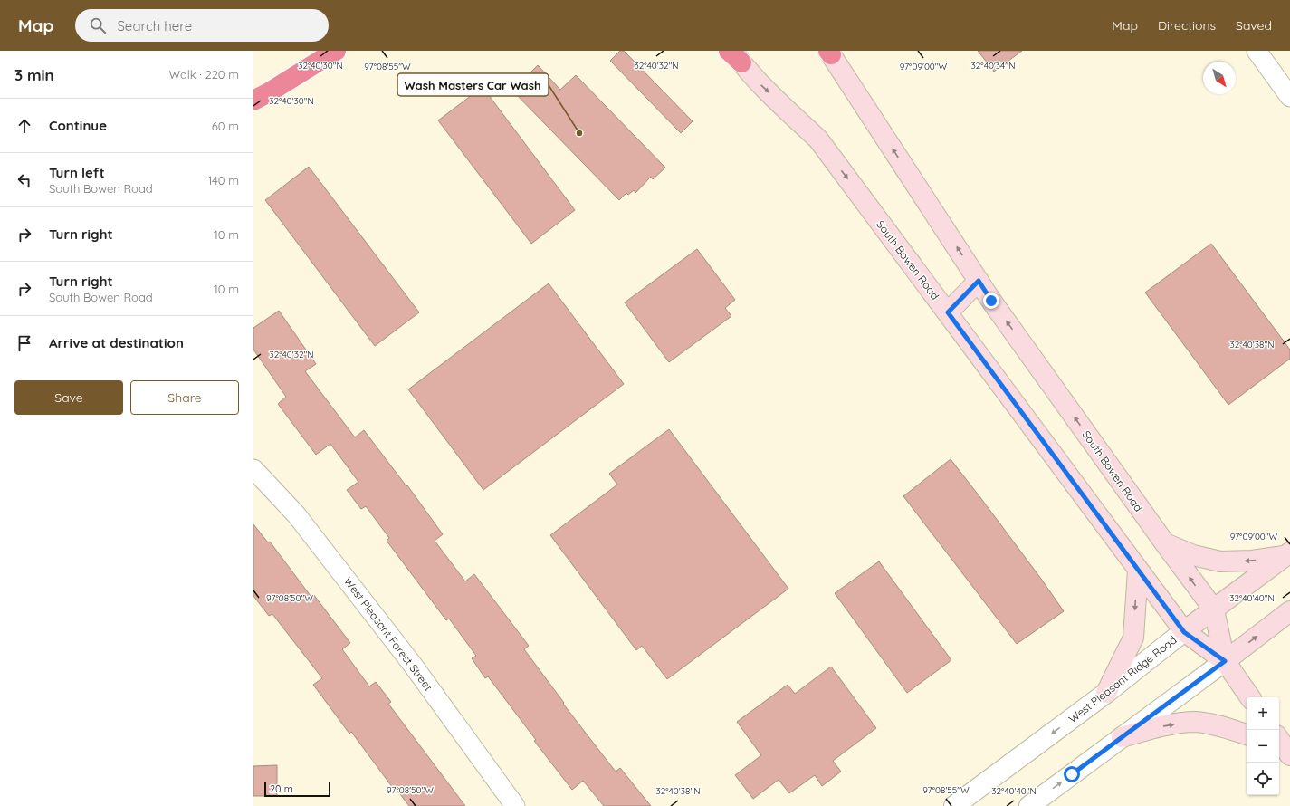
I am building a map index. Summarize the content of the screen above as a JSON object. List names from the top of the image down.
{
  "streets": {
    "main road": ["South Bowen Road", "West Pleasant Ridge Road"],
    "street": ["West Pleasant Forest Street"]
  },
  "crossings": [
    ["South Bowen Road", "West Pleasant Ridge Road"]
  ],
  "one_way": ["West Pleasant Ridge Road"],
  "places": ["Wash Masters Car Wash"],
  "scale_bar": "20 m",
  "north": "bottom right",
  "page": {
    "header": "Map",
    "search": "Search here",
    "nav": ["Map", "Directions", "Saved"],
    "heading": ["3 min", "Walk · 220 m"],
    "list": [
      ["Continue", "60 m"],
      ["Turn left", "South Bowen Road", "140 m"],
      ["Turn right", "10 m"],
      ["Turn right", "South Bowen Road", "10 m"],
      "Arrive at destination"
    ],
    "buttons": ["Save", "Share"],
    "map_buttons": ["+", "−"],
    "scale": "20 m"
  },
  "coordinates": [
    "32°40'30\"N",
    "32°40'32\"N",
    "32°40'34\"N",
    "97°08'55\"W",
    "97°09'00\"W",
    "32°40'38\"N",
    "32°40'40\"N",
    "97°08'50\"W"
  ]
}
